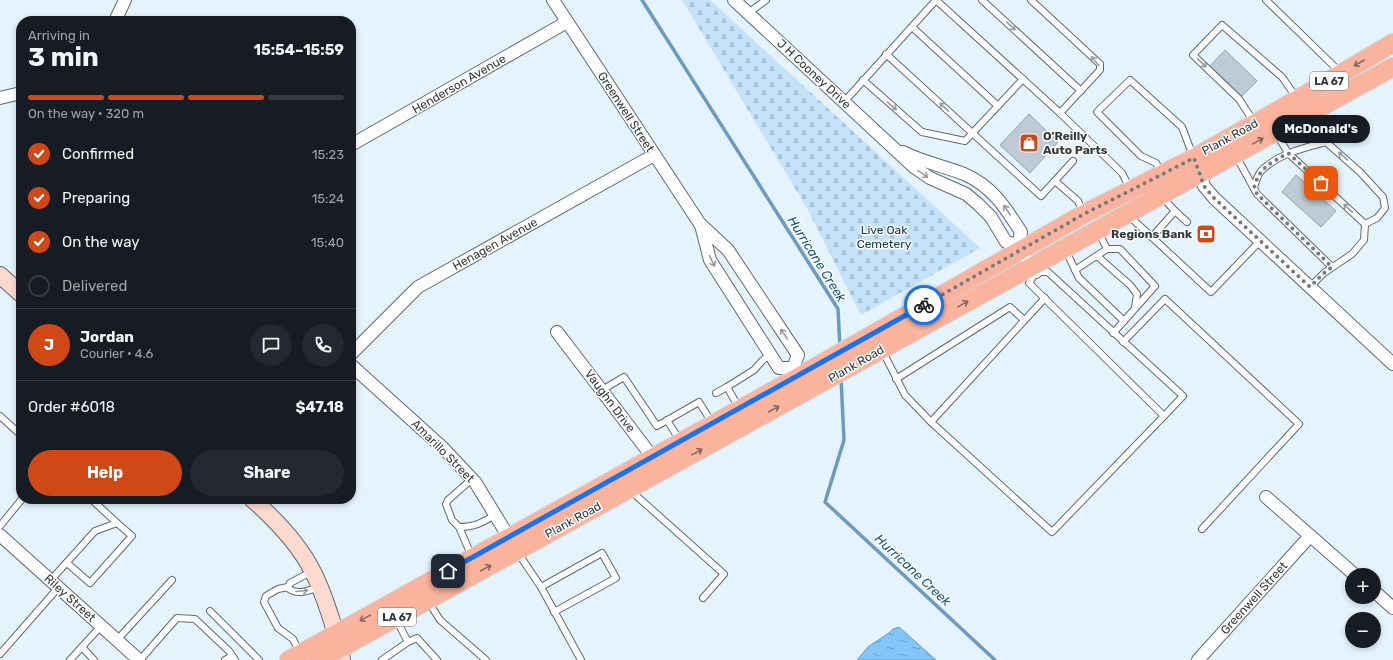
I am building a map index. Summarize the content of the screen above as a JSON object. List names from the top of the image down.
{
  "streets": {
    "main road": ["LA 67", "Plank Road"],
    "street": [
      "J H Cooney Drive",
      "Henderson Avenue",
      "Greenwell Street",
      "Henagen Avenue",
      "Vaughn Drive",
      "Amarillo Street",
      "Riley Street"
    ]
  },
  "crossings": [
    ["J H Cooney Drive", "Plank Road"],
    ["Henderson Avenue", "Greenwell Street"],
    ["Greenwell Street", "Plank Road"],
    ["Greenwell Street", "Henagen Avenue"],
    ["Plank Road", "Vaughn Drive"],
    ["Plank Road", "Amarillo Street"]
  ],
  "water": ["Hurricane Creek"],
  "parks": ["Live Oak Cemetery"],
  "places": {
    "shop": ["O'Reilly Auto Parts"],
    "other": ["McDonald's"],
    "bank": ["Regions Bank"]
  },
  "page": {
    "heading": ["3 min", "Arriving in", "15:54–15:59"],
    "panel": [
      "Jordan",
      "Courier · 4.6",
      "Order #6018",
      "$47.18"
    ],
    "bar": "On the way · 320 m",
    "bubble": "McDonald's",
    "list": [
      ["Confirmed", "15:23"],
      ["Preparing", "15:24"],
      ["On the way", "15:40"],
      "Delivered"
    ],
    "round": "J",
    "buttons": ["Help", "Share"],
    "map_buttons": ["+", "−"]
  }
}
